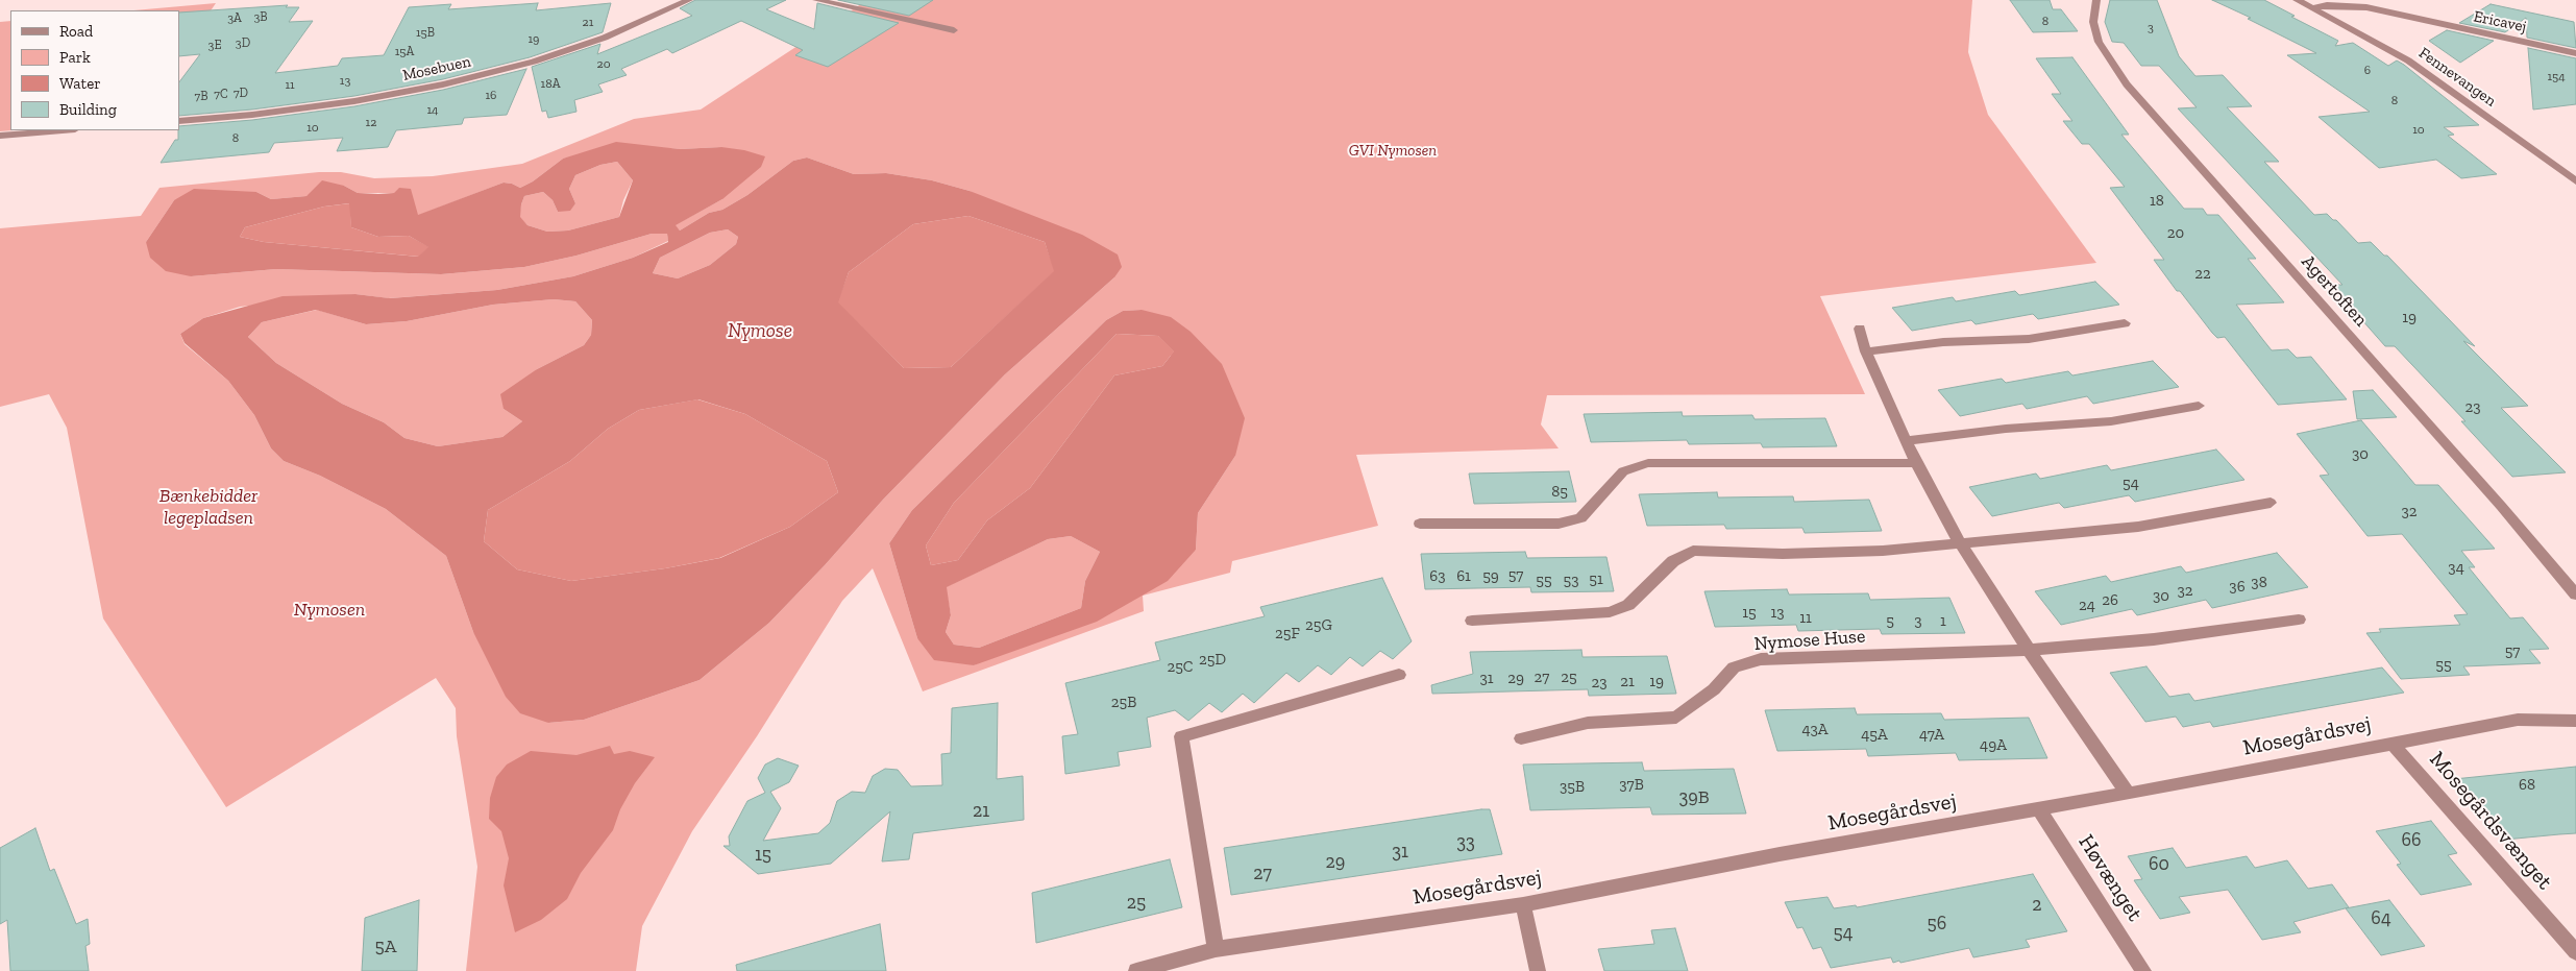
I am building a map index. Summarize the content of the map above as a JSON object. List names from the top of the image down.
{
  "streets": {
    "street": [
      "Ericavej",
      "Mosebuen",
      "Fennevangen",
      "Agertoften",
      "Nymose Huse",
      "Mosegårdsvej",
      "Mosegårdsvænget",
      "Høvænget"
    ]
  },
  "crossings": [
    ["Ericavej", "Fennevangen"],
    ["Mosegårdsvej", "Mosegårdsvænget"],
    ["Mosegårdsvej", "Høvænget"]
  ],
  "water": ["Nymose"],
  "parks": ["GVI Nymosen", "Bænkebidder legepladsen", "Nymosen"],
  "house_numbers": [
    "3B",
    "3A",
    "8",
    "21",
    "3",
    "15B",
    "19",
    "3D",
    "3E",
    "15A",
    "20",
    "6",
    "154",
    "13",
    "18A",
    "11",
    "7D",
    "7C",
    "16",
    "7B",
    "8",
    "14",
    "12",
    "10",
    "10",
    "8",
    "18",
    "20",
    "22",
    "19",
    "23",
    "30",
    "54",
    "85",
    "32",
    "34",
    "57",
    "63",
    "61",
    "59",
    "51",
    "55",
    "53",
    "38",
    "36",
    "32",
    "30",
    "26",
    "24",
    "15",
    "13",
    "11",
    "5",
    "3",
    "1",
    "25G",
    "25F",
    "57",
    "25D",
    "55",
    "25C",
    "27",
    "25",
    "31",
    "29",
    "21",
    "19",
    "23",
    "25B",
    "43A",
    "45A",
    "47A",
    "49A",
    "37B",
    "68",
    "35B",
    "39B",
    "21",
    "66",
    "33",
    "31",
    "15",
    "29",
    "60",
    "27",
    "25",
    "2",
    "64",
    "56",
    "54",
    "5A"
  ],
  "legend": [
    "Road",
    "Park",
    "Water",
    "Building"
  ]
}
